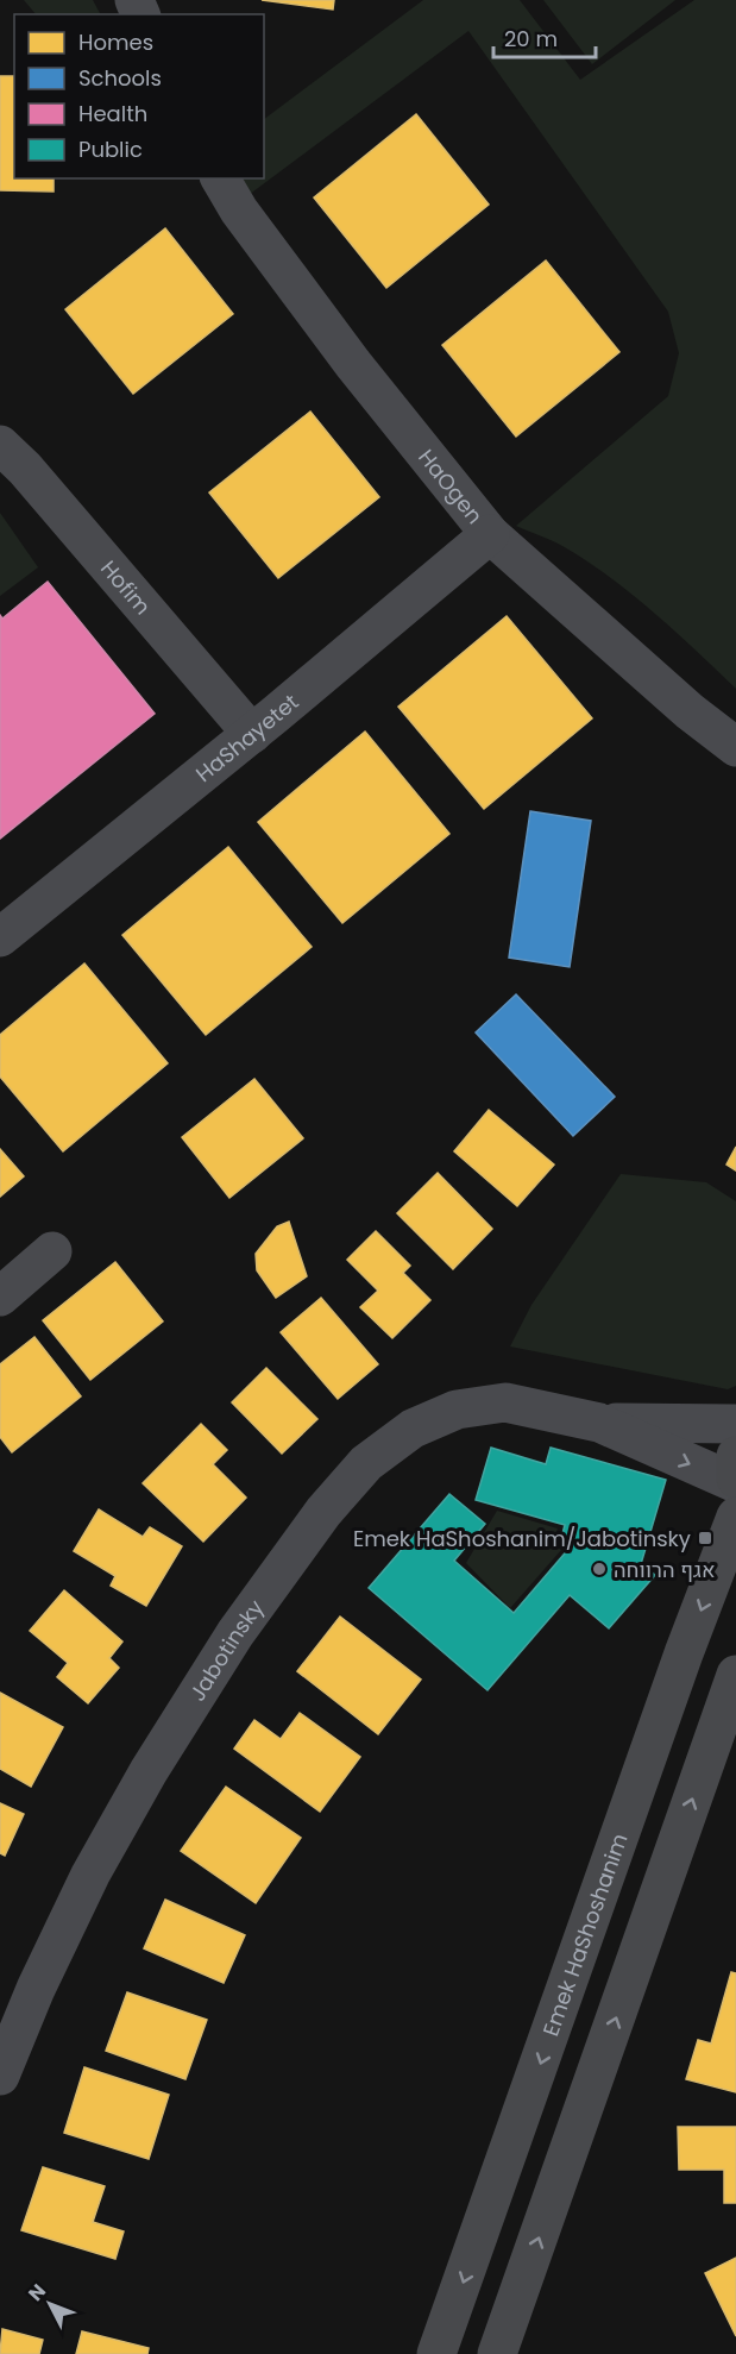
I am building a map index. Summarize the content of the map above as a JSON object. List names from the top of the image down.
{
  "streets": {
    "street": [
      "HaOgen",
      "Hofim",
      "HaShayetet",
      "Jabotinsky",
      "Emek HaShoshanim"
    ]
  },
  "crossings": [
    ["HaOgen", "HaShayetet"],
    ["Hofim", "HaShayetet"]
  ],
  "places": {
    "transit": ["Emek HaShoshanim/Jabotinsky"],
    "other": ["אגף הרווחה"]
  },
  "legend": [
    "Homes",
    "Schools",
    "Health",
    "Public"
  ],
  "scale_bar": "20 m",
  "north": "top left"
}
